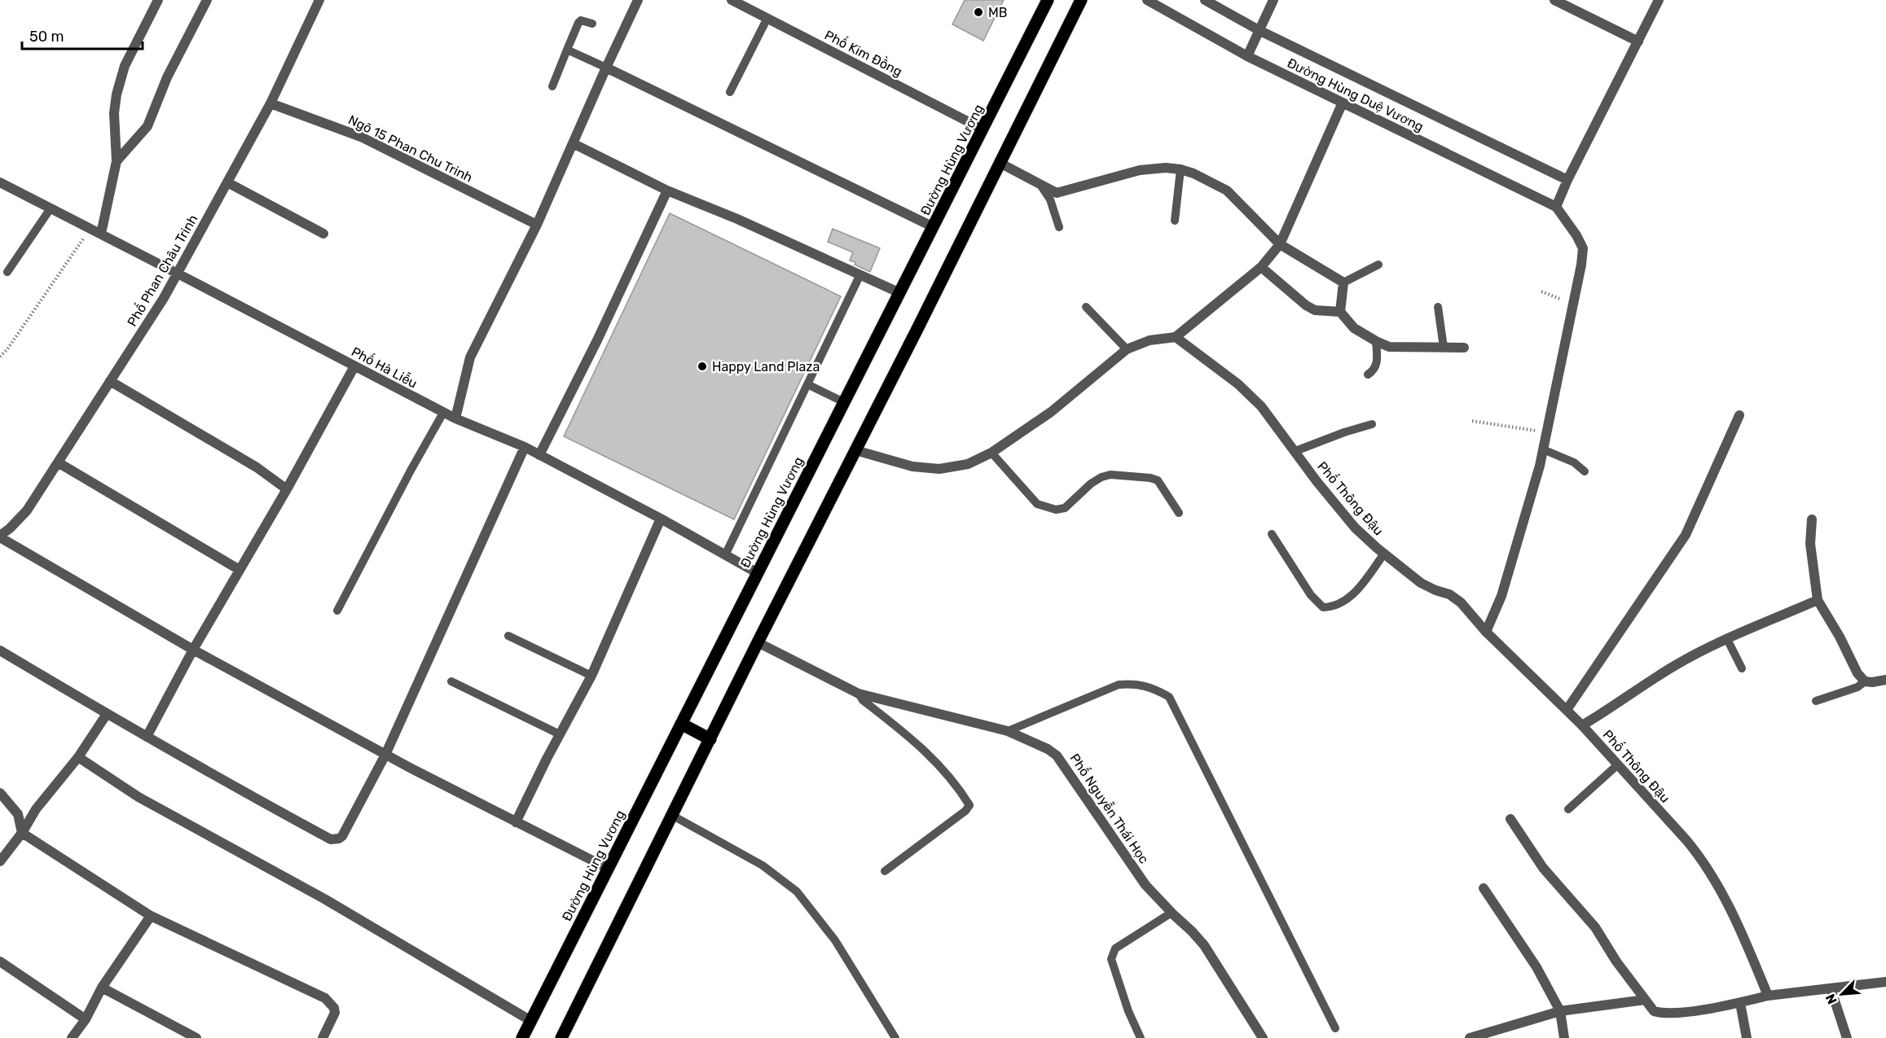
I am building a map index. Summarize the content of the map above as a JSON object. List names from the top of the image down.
{
  "streets": {
    "main road": ["Đường Hùng Vương"],
    "street": [
      "Phố Kim Đồng",
      "Đường Hùng Duệ Vương",
      "Ngõ 15 Phan Chu Trinh",
      "Phố Phan Châu Trinh",
      "Phố Hà Liễu",
      "Phố Thông Đậu",
      "Phố Nguyễn Thái Học"
    ]
  },
  "crossings": [
    ["Phố Kim Đồng", "Đường Hùng Vương"],
    ["Ngõ 15 Phan Chu Trinh", "Phố Phan Châu Trinh"],
    ["Đường Hùng Vương", "Phố Hà Liễu"],
    ["Phố Phan Châu Trinh", "Phố Hà Liễu"]
  ],
  "places": ["MB", "Happy Land Plaza"],
  "scale_bar": "50 m",
  "north": "bottom left"
}
